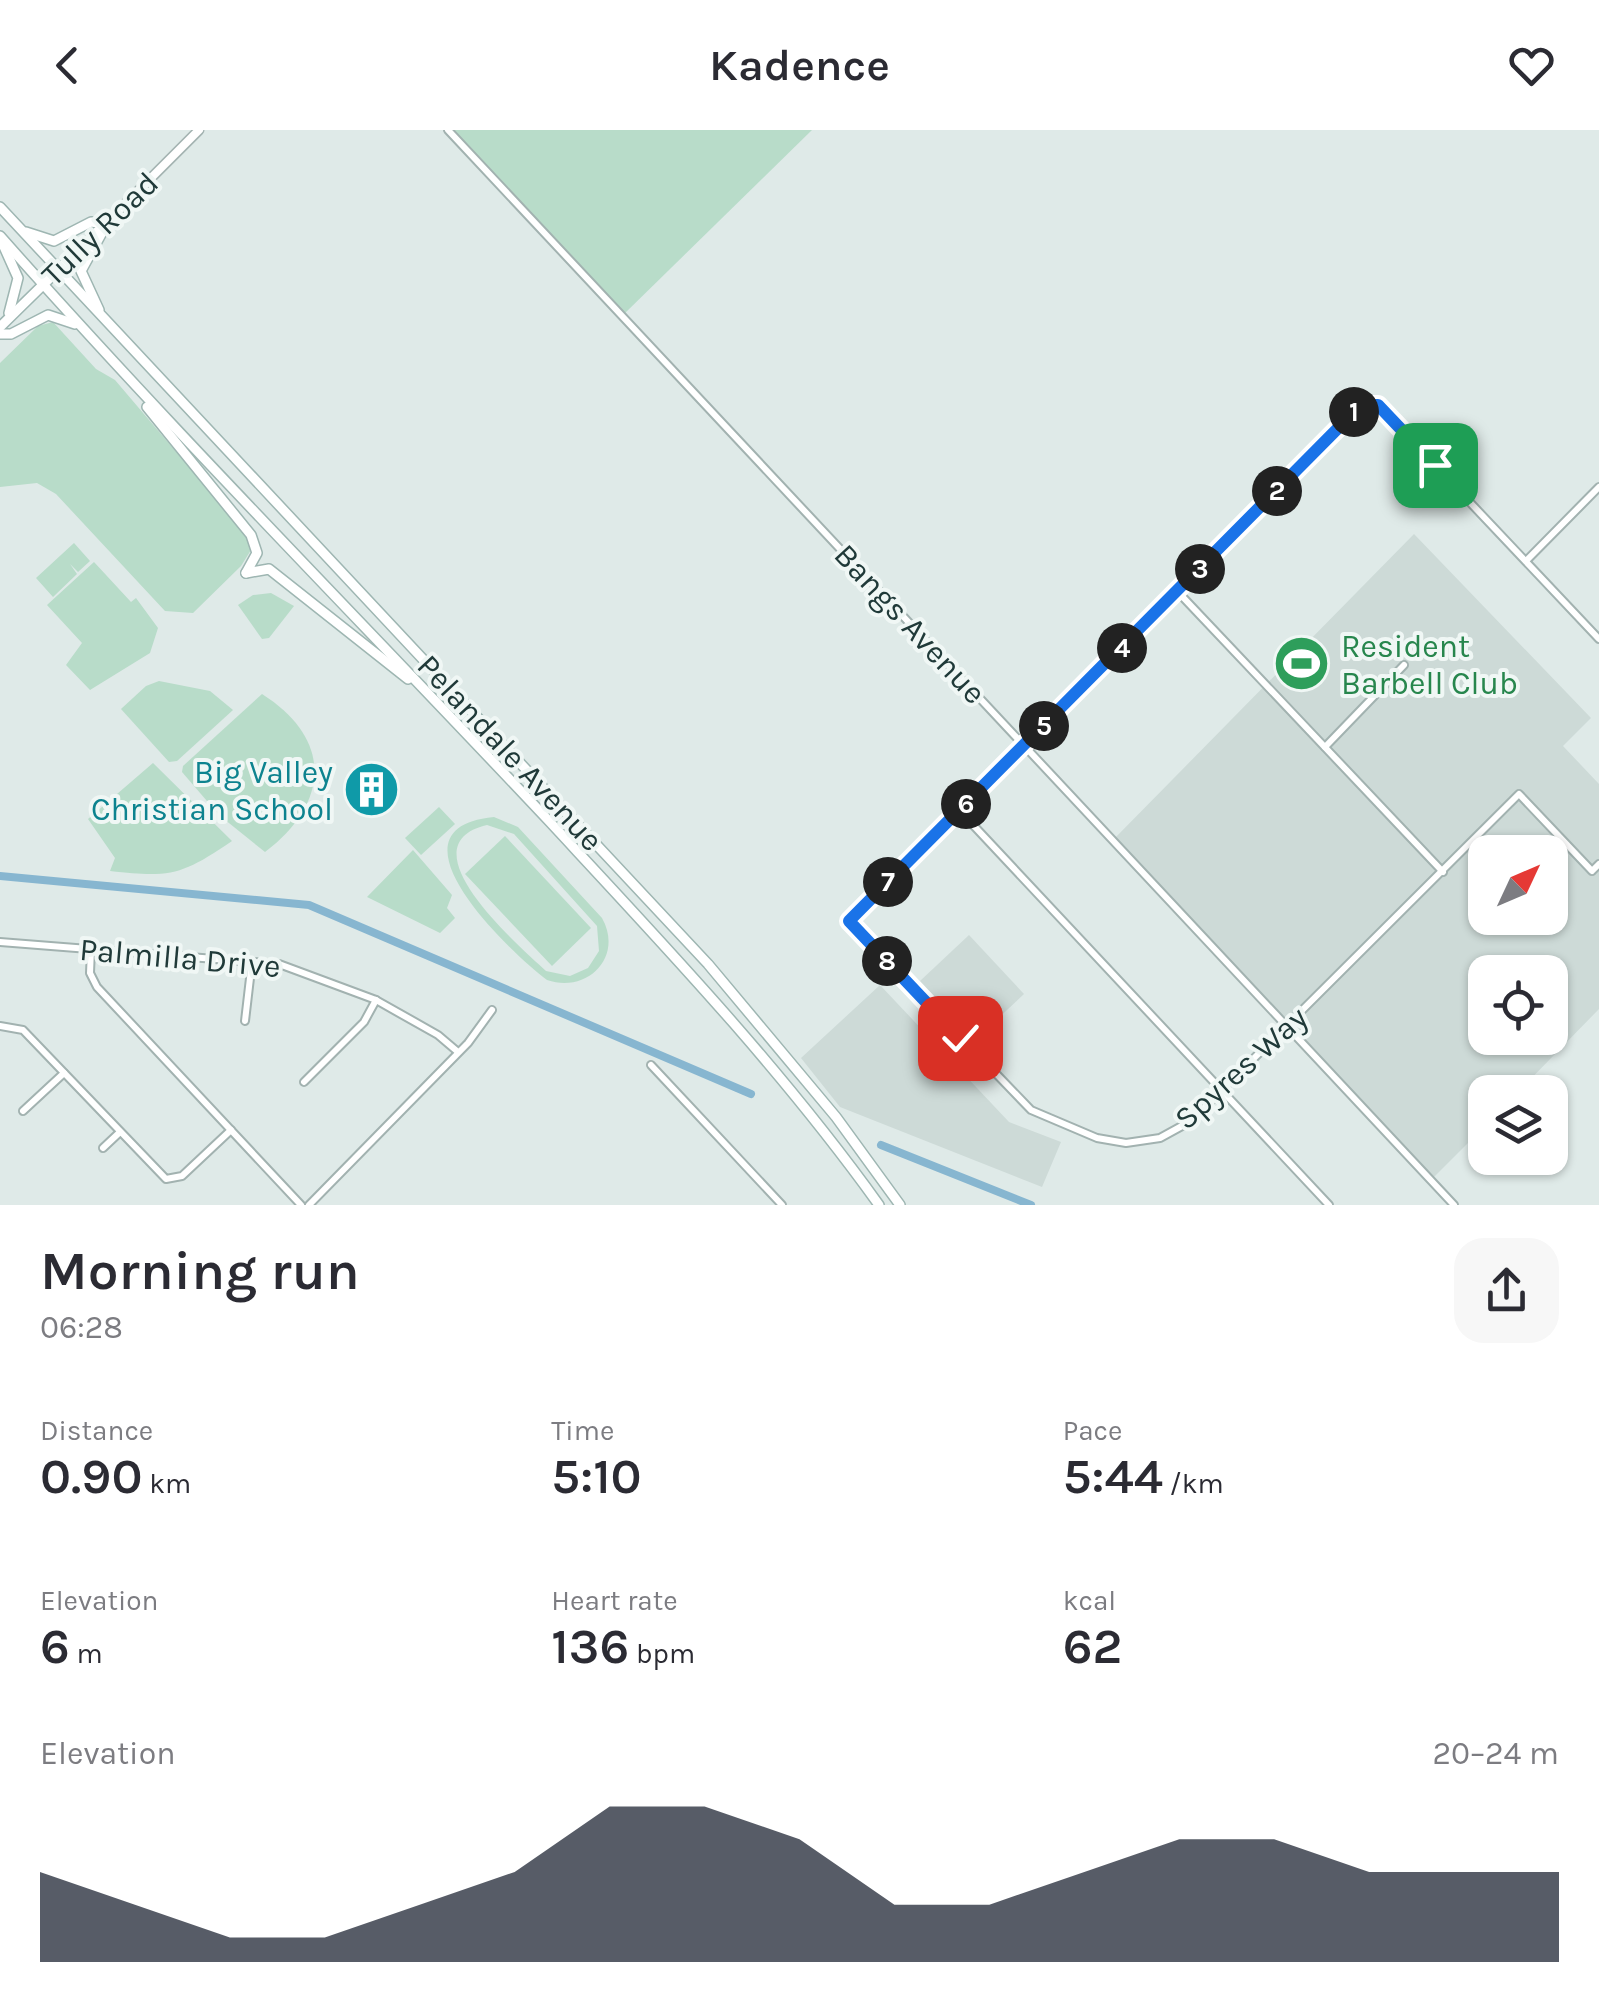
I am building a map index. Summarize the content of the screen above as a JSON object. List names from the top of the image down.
{
  "streets": {
    "main road": ["Tully Road", "Pelandale Avenue"],
    "street": ["Bangs Avenue", "Palmilla Drive", "Spyres Way"]
  },
  "crossings": [
    ["Tully Road", "Pelandale Avenue"],
    ["Bangs Avenue", "Spyres Way"]
  ],
  "places": {
    "sports": ["Resident Barbell Club"],
    "building": ["Big Valley Christian School"]
  },
  "north": "top right",
  "page": {
    "header": "Kadence",
    "pins": [
      "1",
      "2",
      "3",
      "4",
      "5",
      "6",
      "7",
      "8"
    ],
    "heading": ["Morning run", "06:28"],
    "stats": [
      ["Distance", "0.90 km"],
      ["Time", "5:10"],
      ["Pace", "5:44 /km"],
      ["Elevation", "6 m"],
      ["Heart rate", "136 bpm"],
      ["kcal", "62"]
    ],
    "chart": ["Elevation", "20–24 m"]
  }
}
